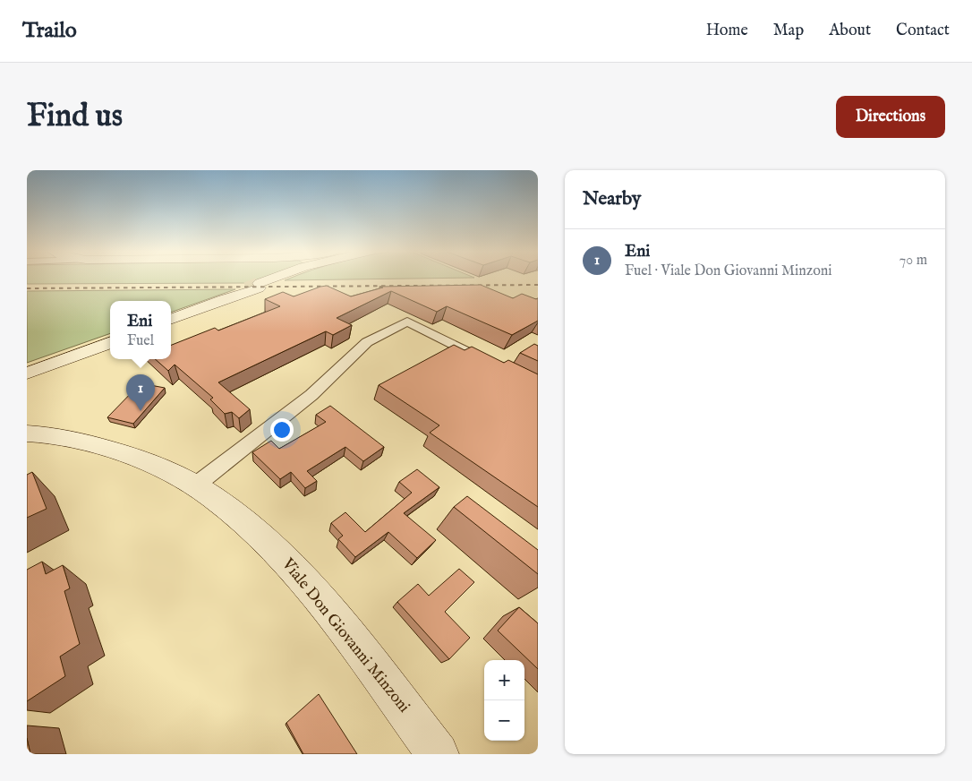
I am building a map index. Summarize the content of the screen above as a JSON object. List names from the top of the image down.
{
  "streets": {
    "street": ["Viale Don Giovanni Minzoni"]
  },
  "page": {
    "header": "Trailo",
    "nav": [
      "Home",
      "Map",
      "About",
      "Contact"
    ],
    "buttons": "Directions",
    "title": "Find us",
    "heading": "Nearby",
    "list": [
      {
        "mark": "1",
        "name": "Eni",
        "note": "Fuel · Viale Don Giovanni Minzoni",
        "value": "70 m"
      }
    ],
    "popup": ["Eni", "Fuel"],
    "pins": "1",
    "map_buttons": ["+", "−"]
  }
}
